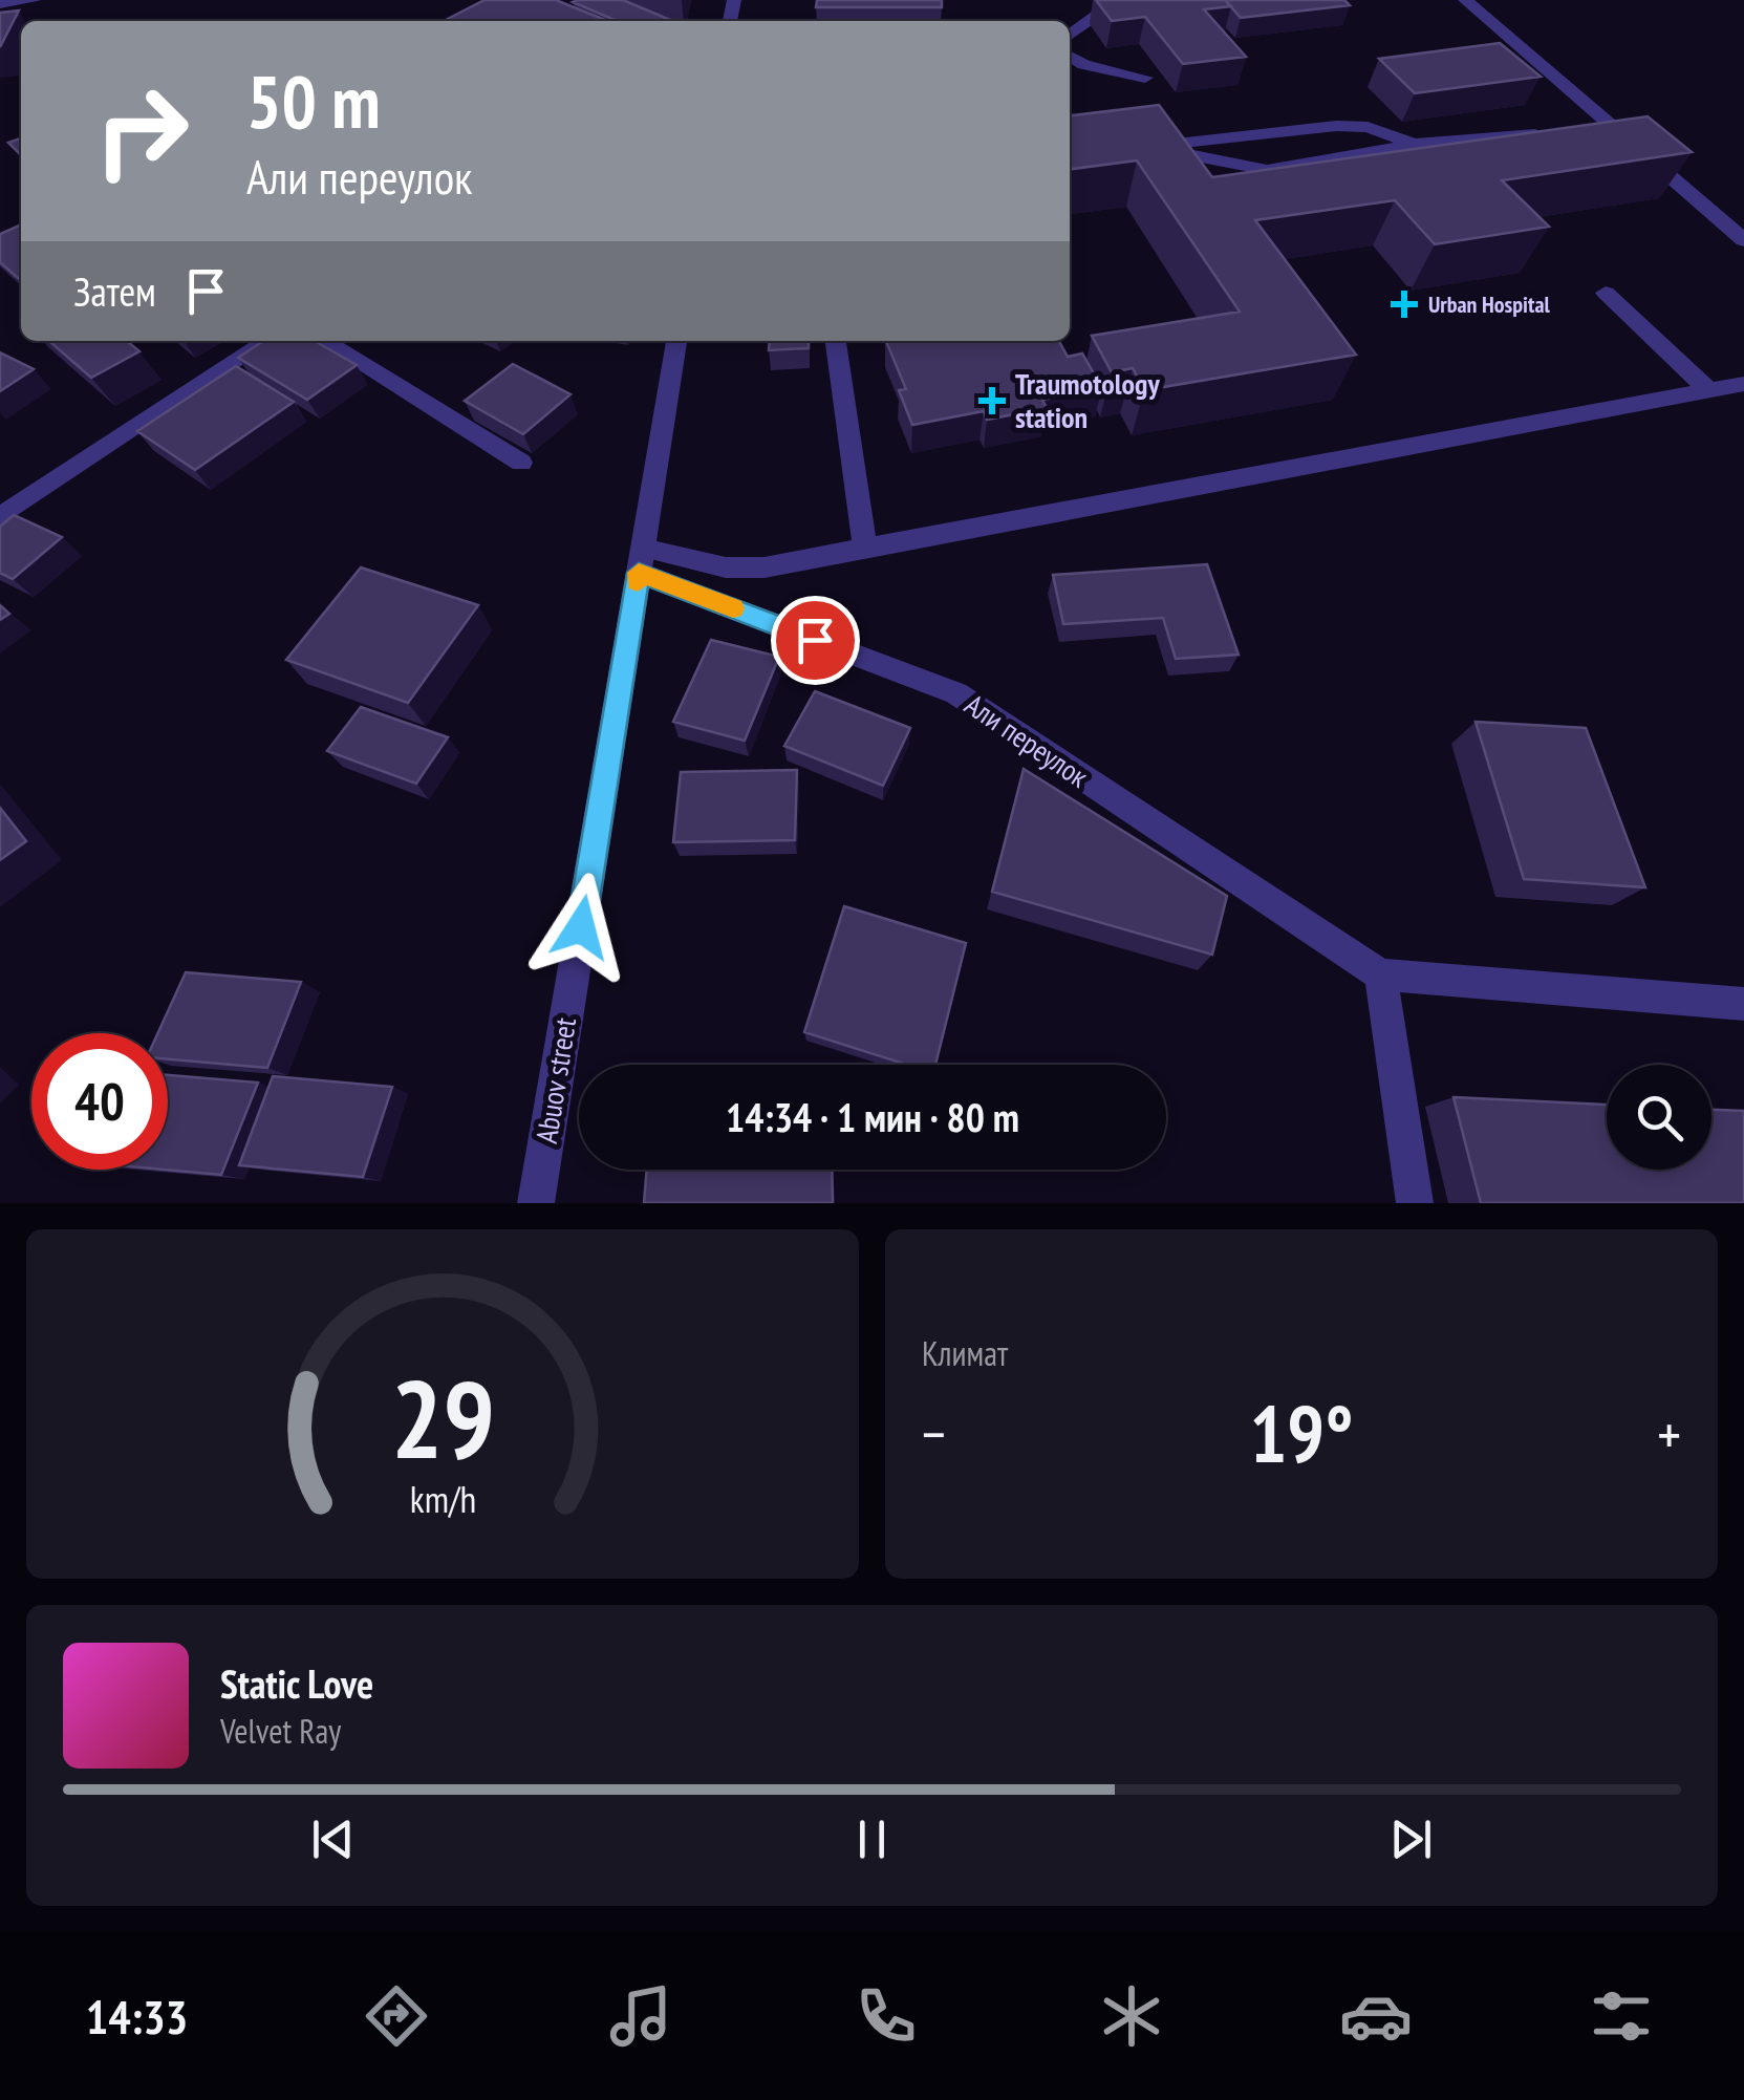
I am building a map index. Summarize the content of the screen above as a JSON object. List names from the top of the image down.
{
  "streets": {
    "street": ["Али переулок", "Abuov street"]
  },
  "crossings": [
    ["Али переулок", "Abuov street"]
  ],
  "places": {
    "health": ["Urban Hospital", "Traumotology station"]
  },
  "page": {
    "turn": ["50 m", "Али переулок"],
    "then": "Затем",
    "limit": "40",
    "trip": "14:34 · 1 мин · 80 m",
    "tile": "Климат",
    "heat": ["−", "19°", "+"],
    "song": ["Static Love", "Velvet Ray"],
    "tabs": "14:33",
    "gauge": ["29", "km/h"]
  }
}
